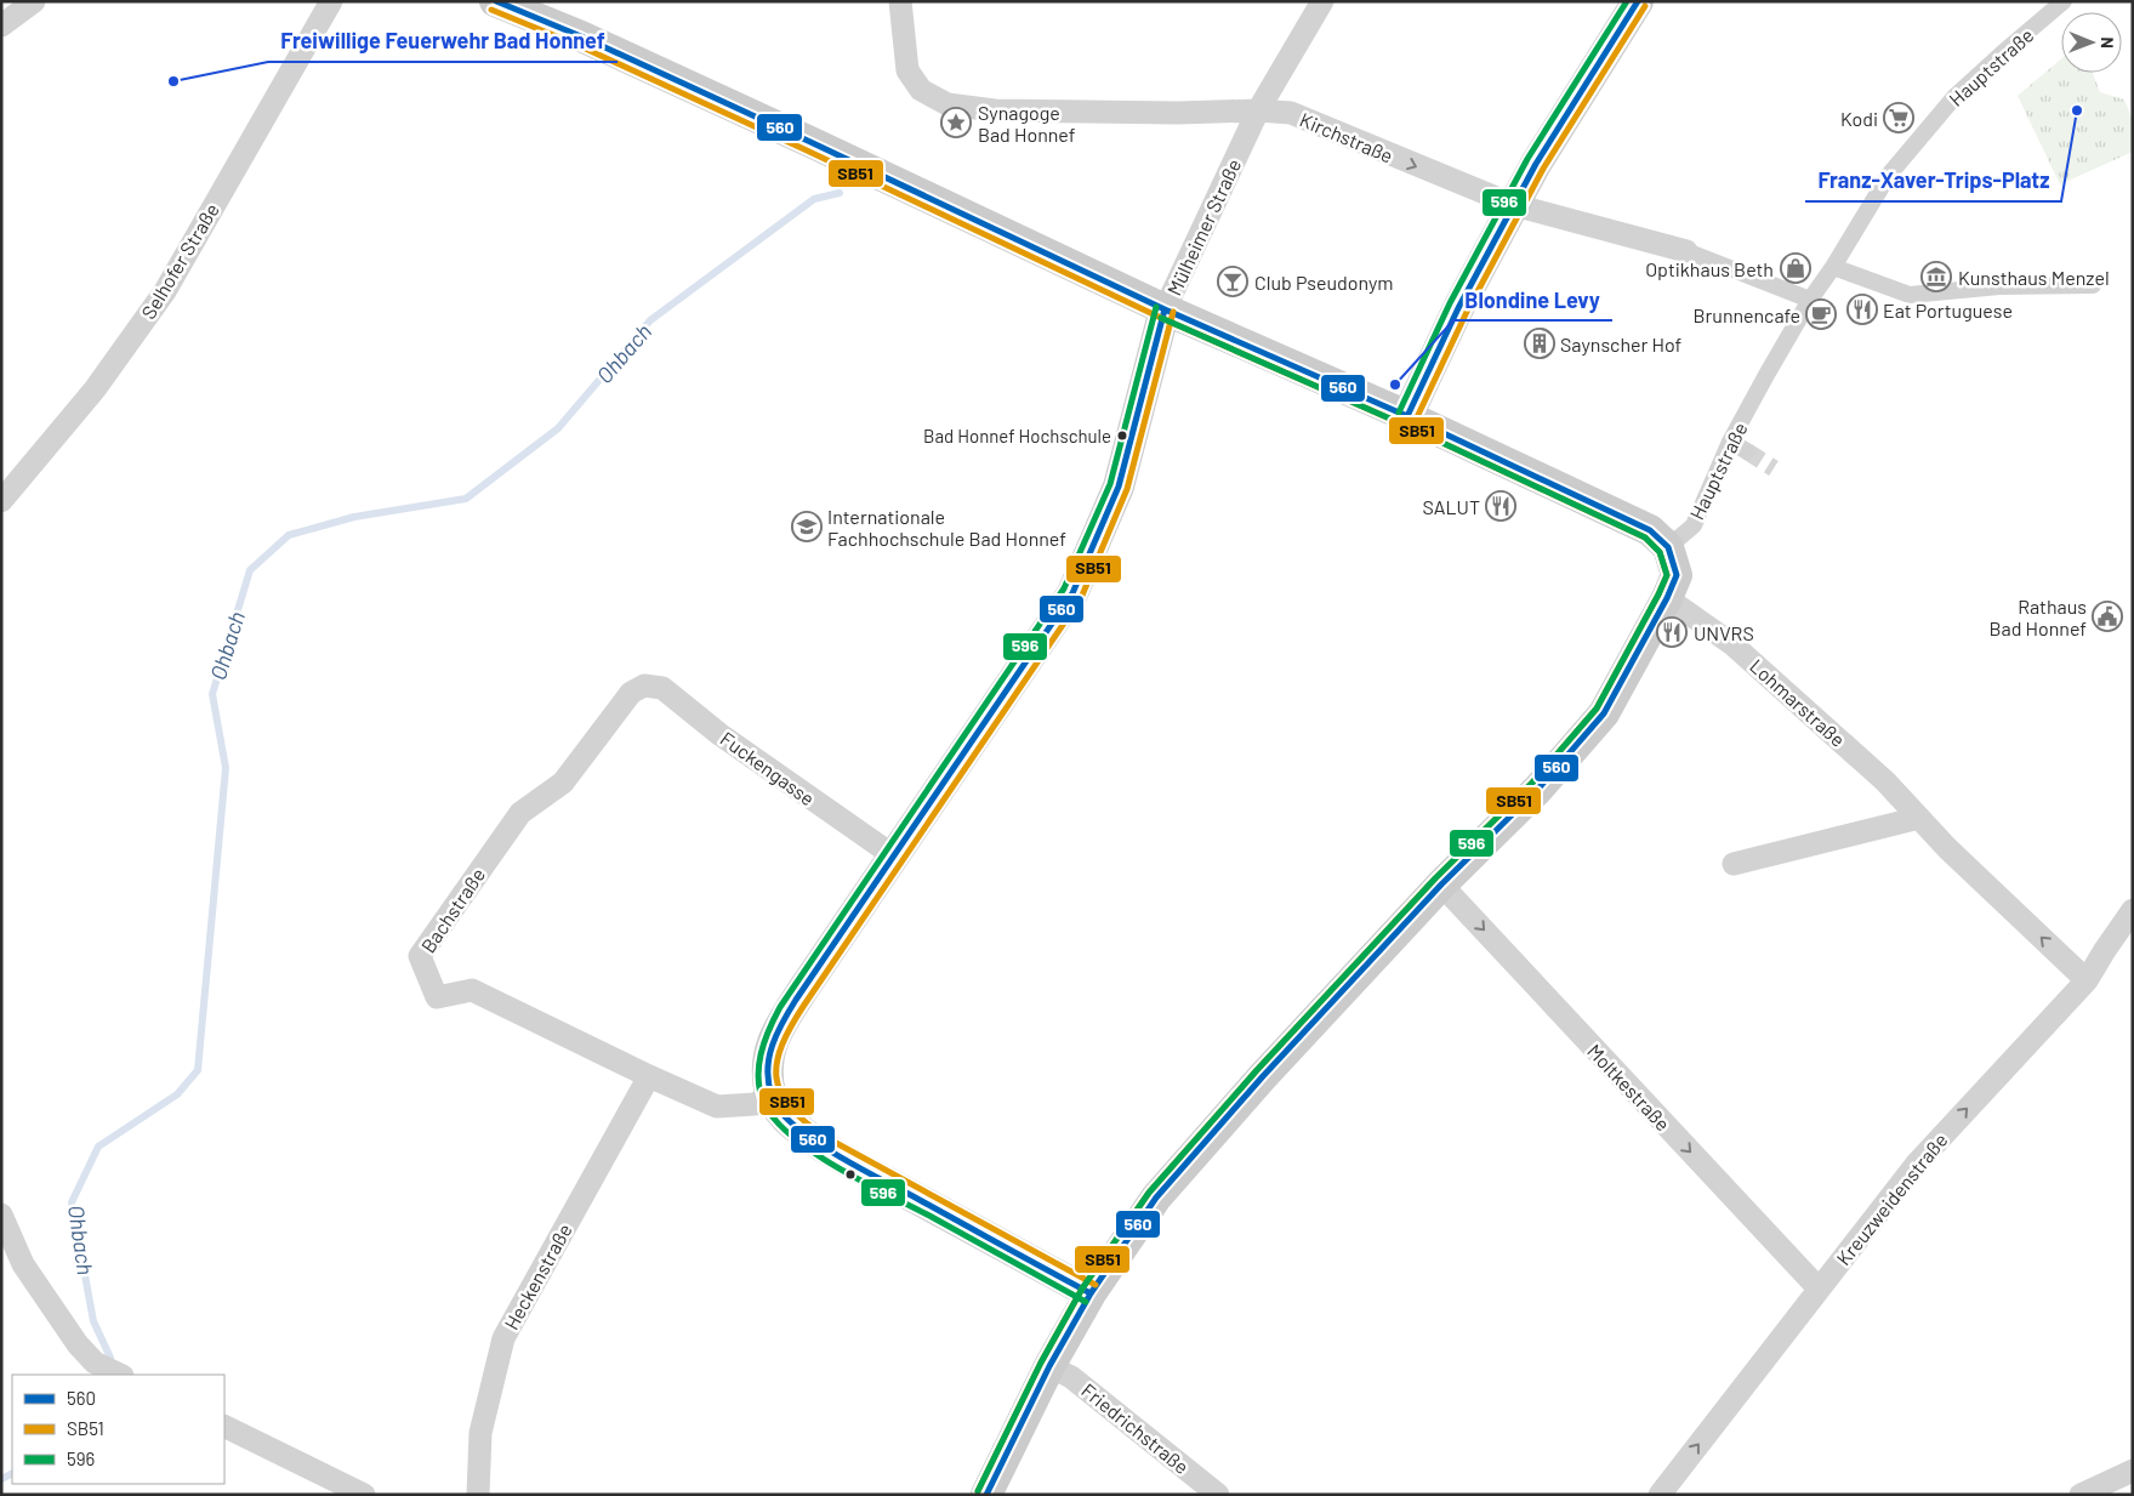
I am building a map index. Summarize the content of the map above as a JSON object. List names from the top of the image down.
{
  "streets": {
    "main road": ["Mülheimer Straße"],
    "street": [
      "Hauptstraße",
      "Kirchstraße",
      "Selhofer Straße",
      "Lohmarstraße",
      "Fuckengasse",
      "Bachstraße",
      "Moltkestraße",
      "Kreuzweidenstraße",
      "Heckenstraße",
      "Friedrichstraße"
    ]
  },
  "crossings": [
    ["Hauptstraße", "Kirchstraße"],
    ["Kirchstraße", "Mülheimer Straße"],
    ["Mülheimer Straße", "Fuckengasse"],
    ["Lohmarstraße", "Kreuzweidenstraße"],
    ["Fuckengasse", "Bachstraße"],
    ["Bachstraße", "Heckenstraße"],
    ["Moltkestraße", "Kreuzweidenstraße"]
  ],
  "one_way": ["Lohmarstraße", "Moltkestraße", "Kreuzweidenstraße"],
  "water": ["Ohbach"],
  "places": {
    "other": [
      "Freiwillige Feuerwehr Bad Honnef",
      "Franz-Xaver-Trips-Platz",
      "Blondine Levy",
      "Bad Honnef Hochschule"
    ],
    "supermarket": ["Kodi"],
    "place": ["Synagoge Bad Honnef"],
    "shop": ["Optikhaus Beth"],
    "museum": ["Kunsthaus Menzel"],
    "bar": ["Club Pseudonym"],
    "restaurant": ["Eat Portuguese", "SALUT", "UNVRS"],
    "cafe": ["Brunnencafe"],
    "building": ["Saynscher Hof"],
    "school or university": ["Internationale Fachhochschule Bad Honnef"],
    "public building": ["Rathaus Bad Honnef"]
  },
  "lines": ["transit line 560", "transit line 596", "transit line SB51"],
  "legend": ["560", "SB51", "596"],
  "north": "right"
}
